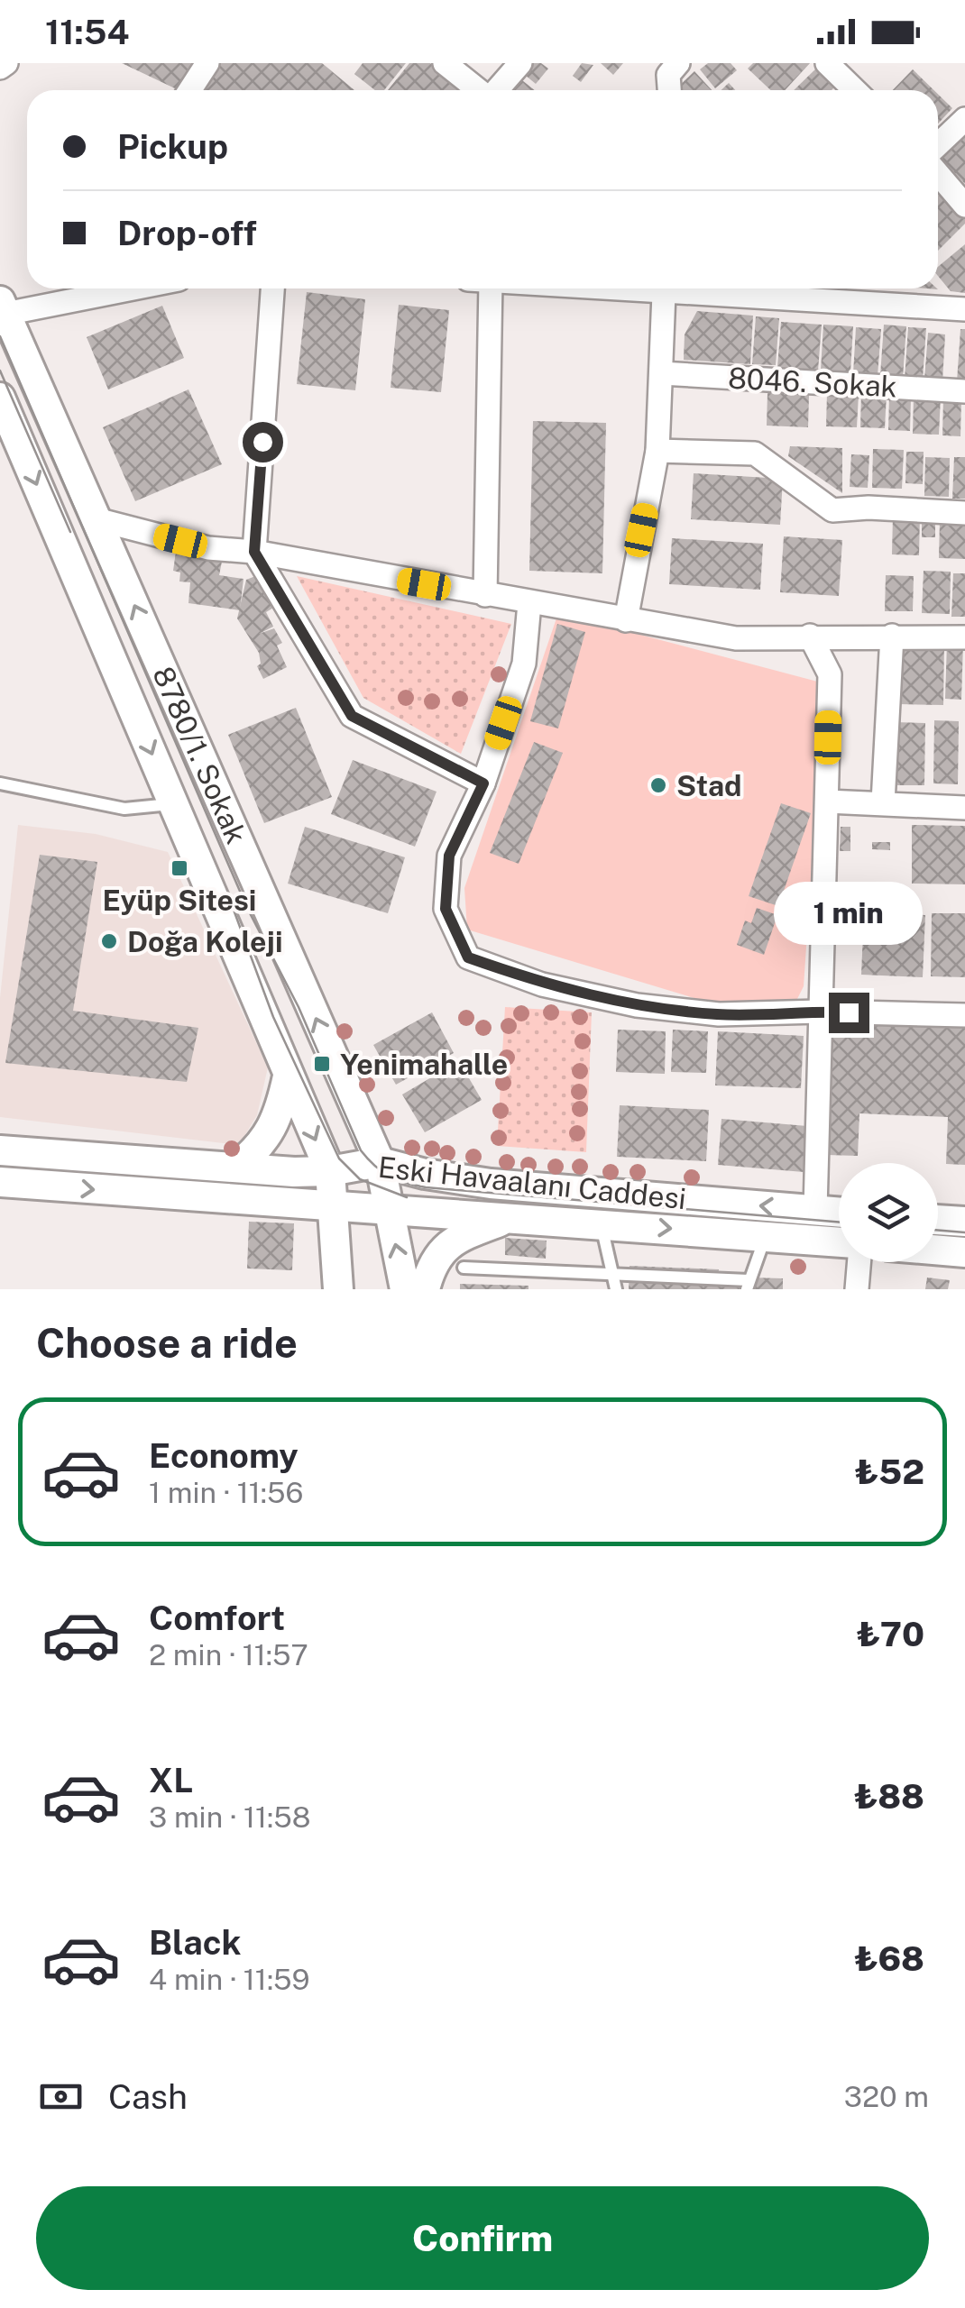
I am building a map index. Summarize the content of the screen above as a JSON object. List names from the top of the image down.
{
  "streets": {
    "street": ["8046. Sokak", "8780/1. Sokak", "Eski Havaalanı Caddesi"]
  },
  "crossings": [
    ["8780/1. Sokak", "Eski Havaalanı Caddesi"]
  ],
  "places": {
    "other": ["Stad", "Doğa Koleji"],
    "transit": ["Eyüp Sitesi", "Yenimahalle"]
  },
  "page": {
    "status": "11:54",
    "banner": ["Pickup", "Drop-off"],
    "bubble": "1 min",
    "heading": "Choose a ride",
    "list": [
      {
        "name": "Economy",
        "note": "1 min · 11:56",
        "value": "₺52"
      },
      {
        "name": "Comfort",
        "note": "2 min · 11:57",
        "value": "₺70"
      },
      {
        "name": "XL",
        "note": "3 min · 11:58",
        "value": "₺88"
      },
      {
        "name": "Black",
        "note": "4 min · 11:59",
        "value": "₺68"
      }
    ],
    "pay": ["Cash", "320 m"],
    "buttons": "Confirm"
  }
}
